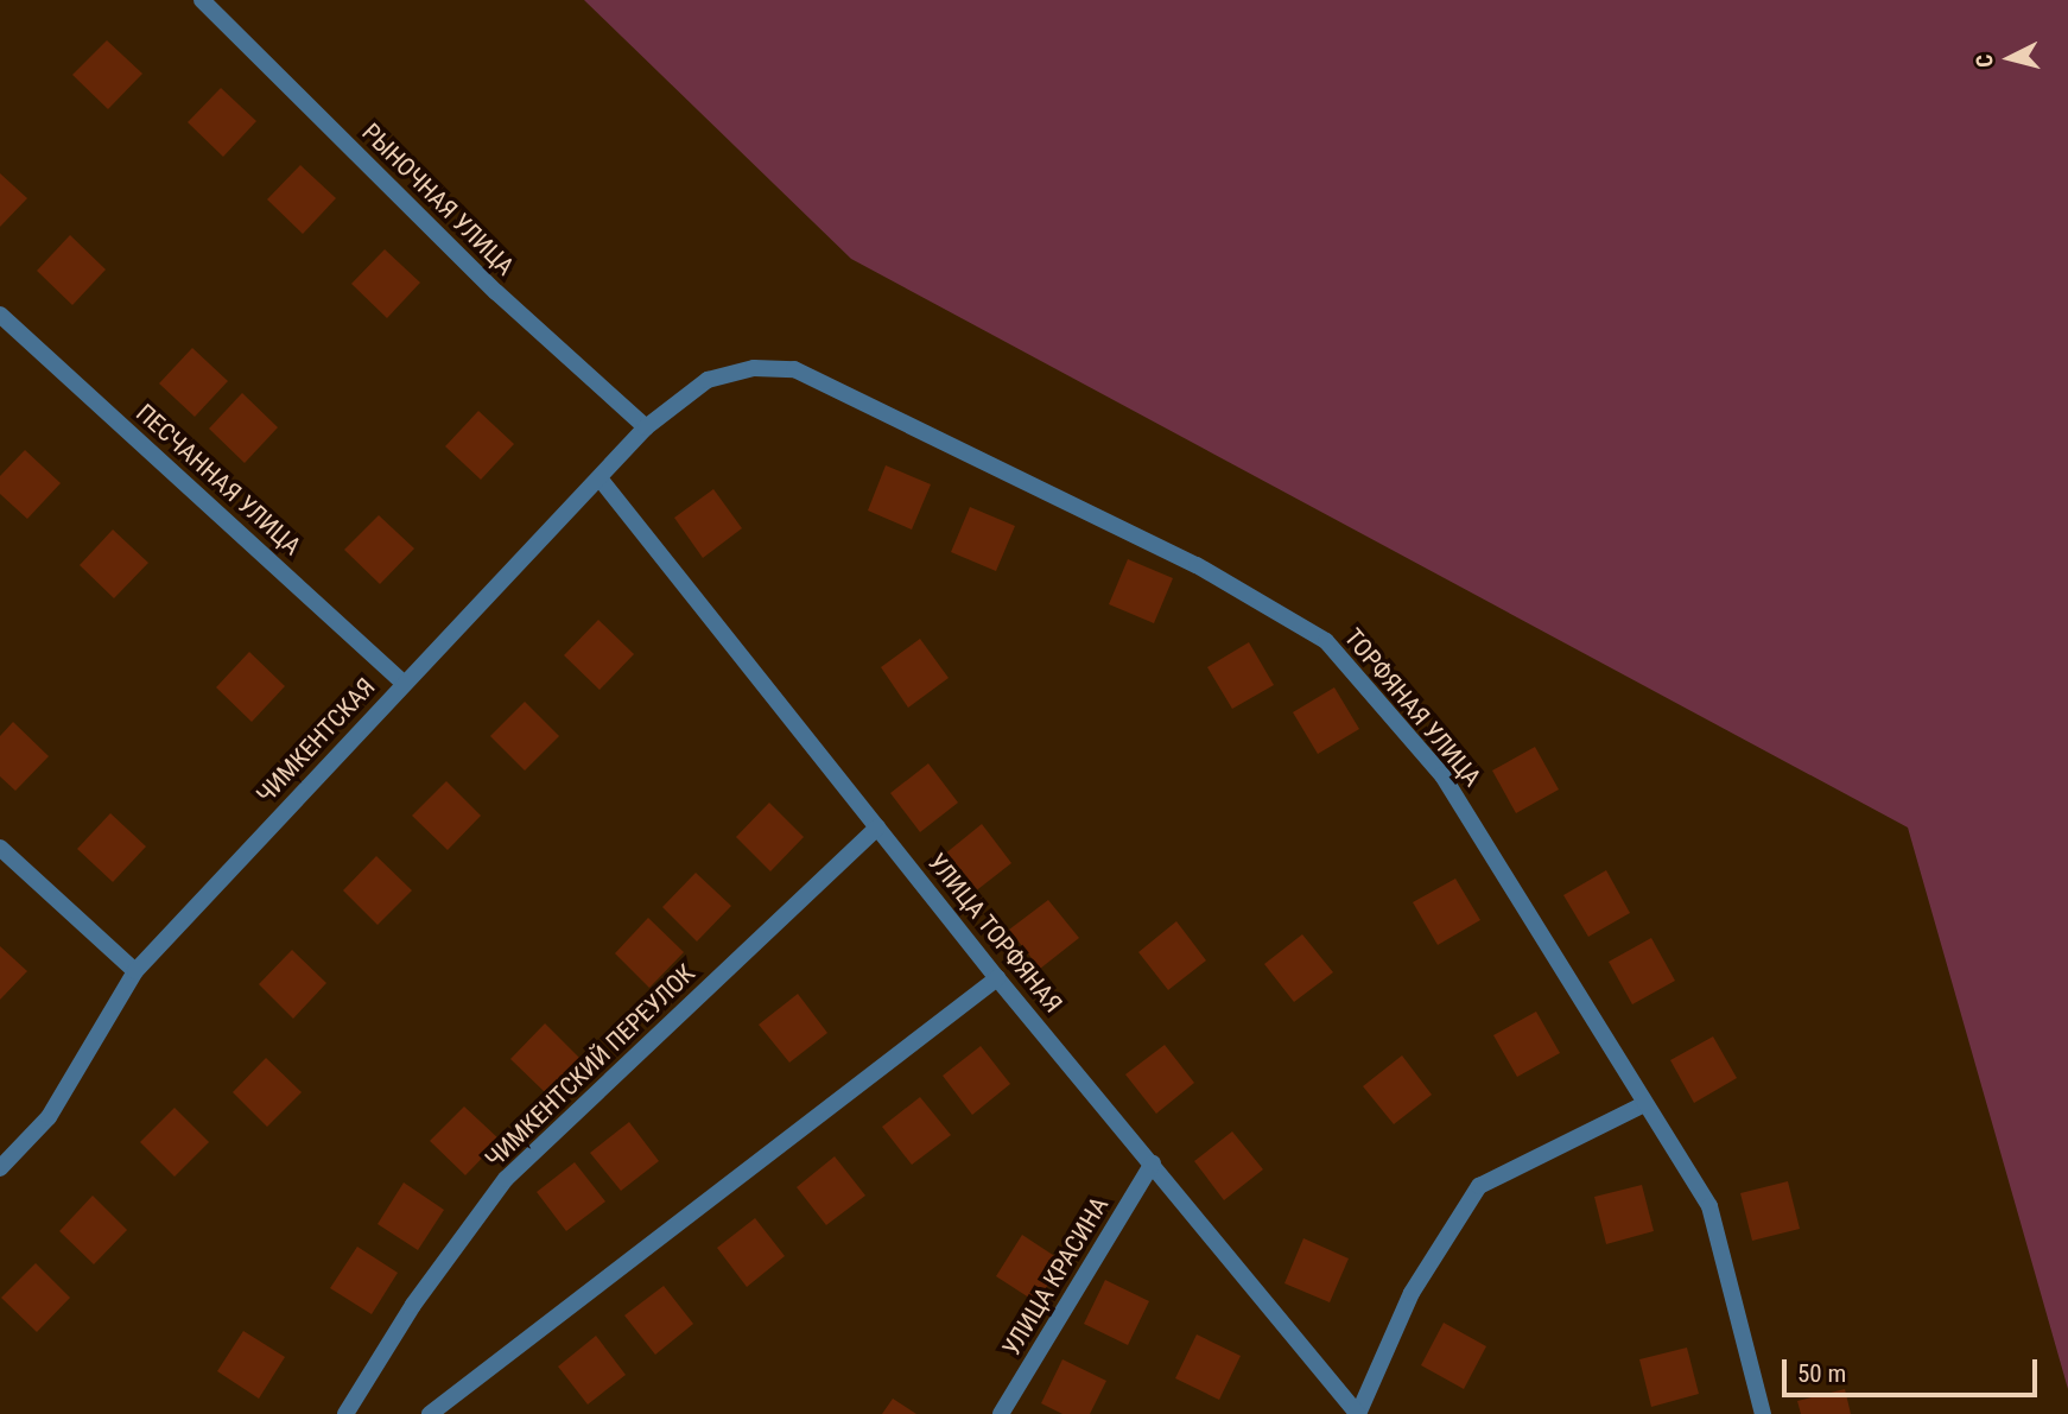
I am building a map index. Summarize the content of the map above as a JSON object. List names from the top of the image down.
{
  "streets": {
    "street": [
      "РЫНОЧНАЯ УЛИЦА",
      "ПЕСЧАННАЯ УЛИЦА",
      "ТОРФЯНАЯ УЛИЦА",
      "ЧИМКЕНТСКАЯ",
      "УЛИЦА ТОРФЯНАЯ",
      "ЧИМКЕНТСКИЙ ПЕРЕУЛОК",
      "УЛИЦА КРАСИНА"
    ]
  },
  "crossings": [
    ["РЫНОЧНАЯ УЛИЦА", "ЧИМКЕНТСКАЯ"],
    ["ПЕСЧАННАЯ УЛИЦА", "ЧИМКЕНТСКАЯ"],
    ["ТОРФЯНАЯ УЛИЦА", "ЧИМКЕНТСКАЯ"],
    ["ЧИМКЕНТСКАЯ", "УЛИЦА ТОРФЯНАЯ"],
    ["УЛИЦА ТОРФЯНАЯ", "ЧИМКЕНТСКИЙ ПЕРЕУЛОК"],
    ["УЛИЦА ТОРФЯНАЯ", "УЛИЦА КРАСИНА"]
  ],
  "scale_bar": "50 m",
  "north": "left"
}
